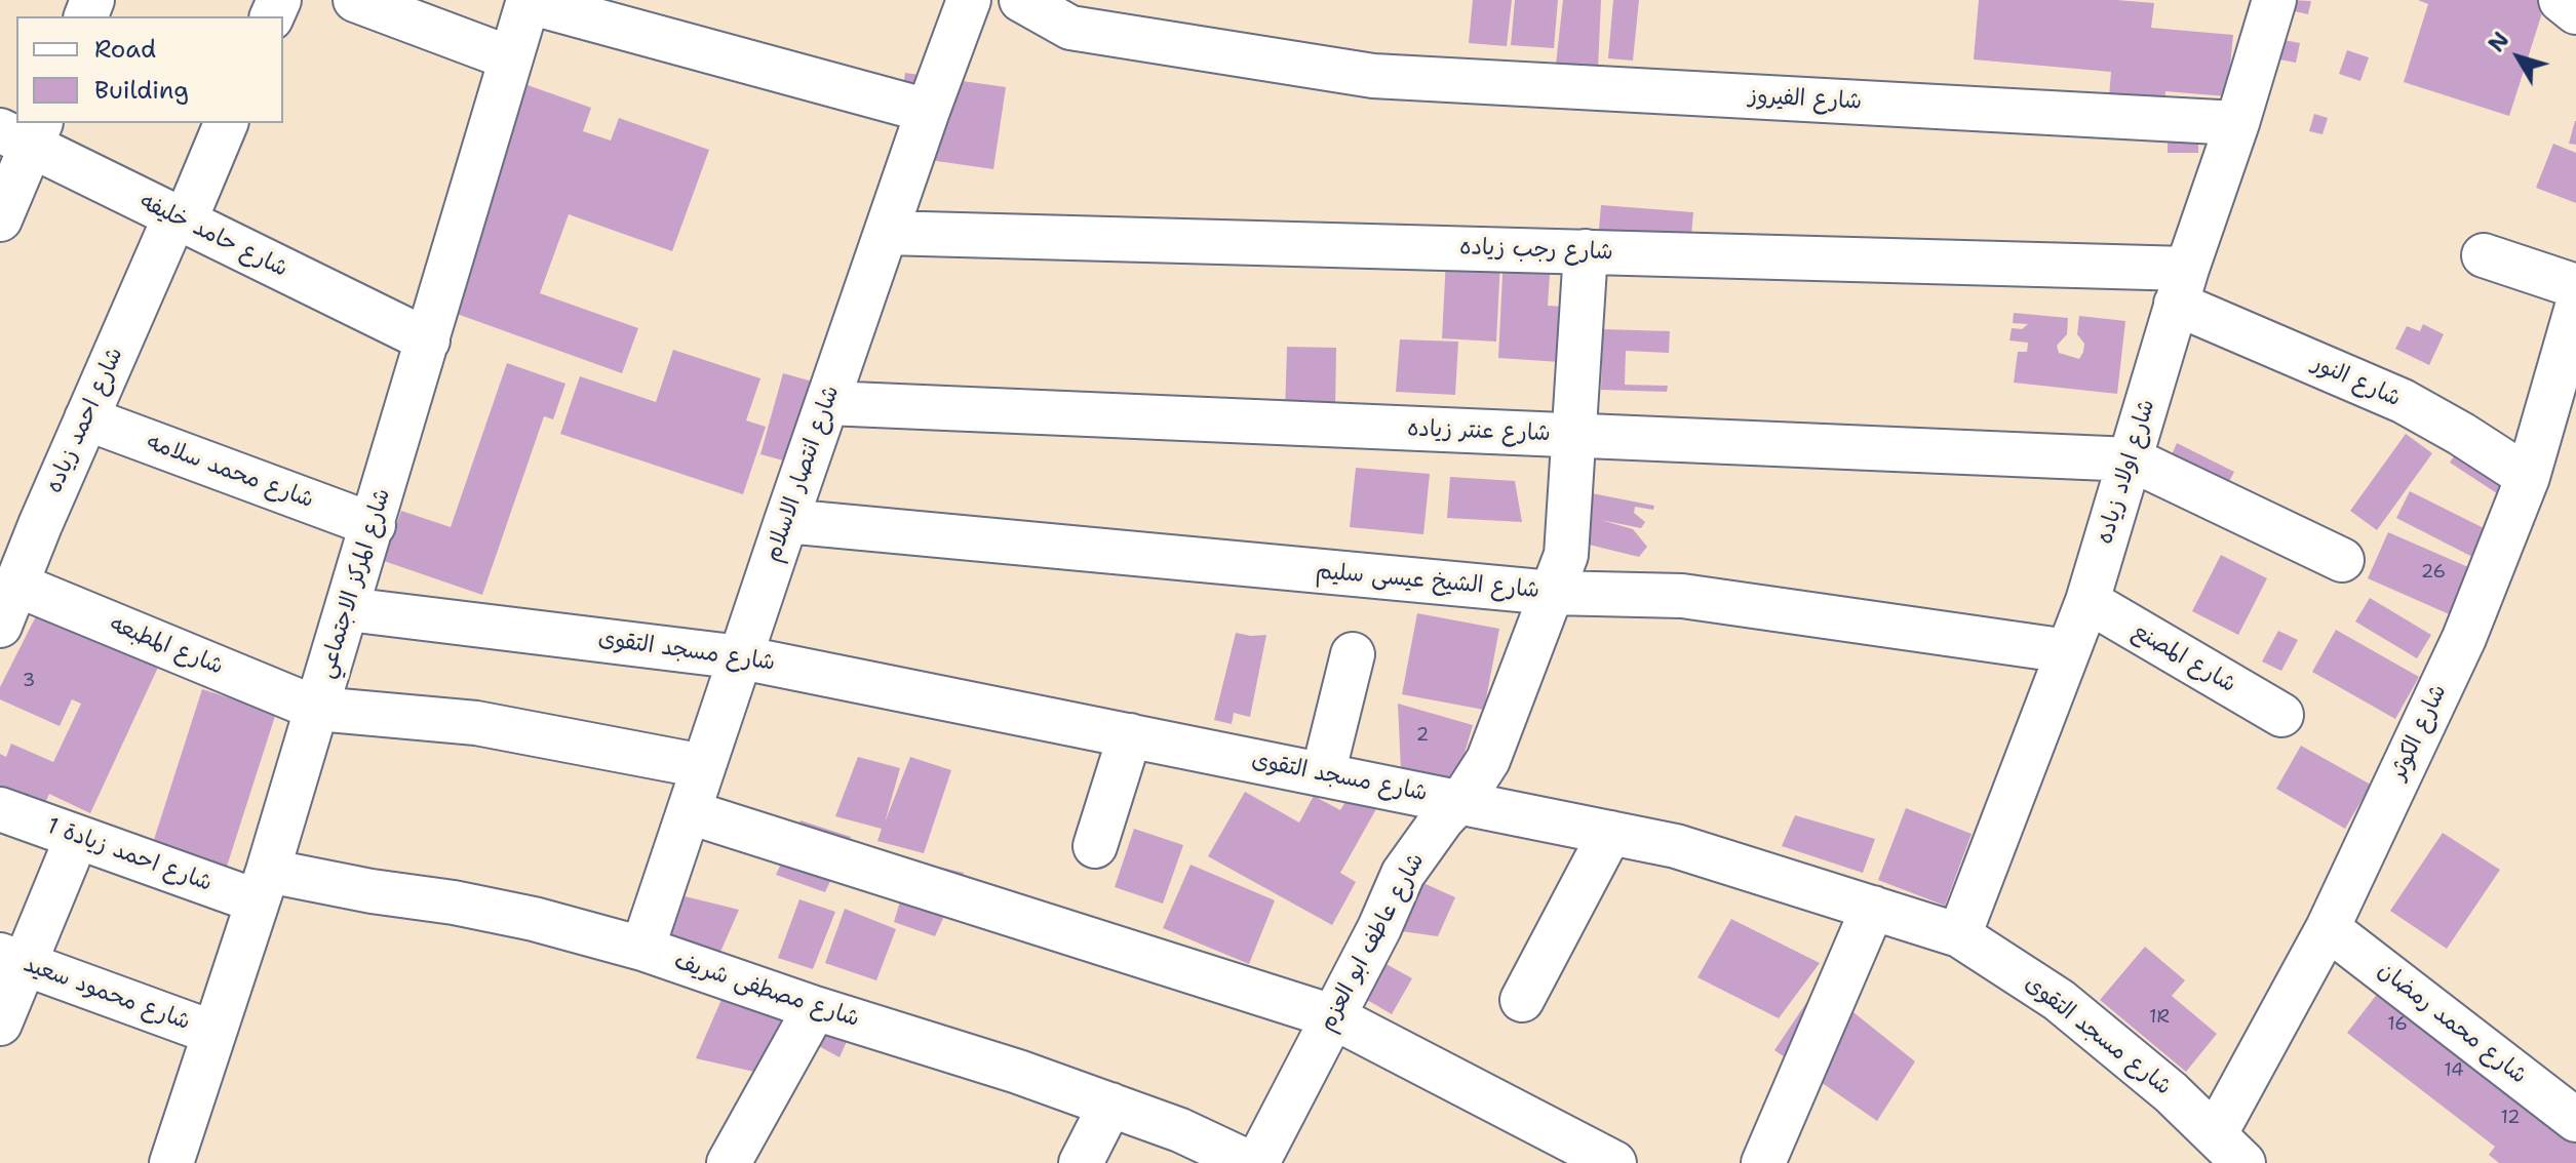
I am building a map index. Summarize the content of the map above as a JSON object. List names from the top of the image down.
{
  "streets": {
    "street": [
      "شارع الفيروز",
      "شارع حامد خليفه",
      "شارع رجب زياده",
      "شارع النور",
      "شارع احمد زياده",
      "شارع عنتر زياده",
      "شارع محمد سلامه",
      "شارع اولاد زياده",
      "شارع انتصار الاسلام",
      "شارع الشيخ عيسى سليم",
      "شارع المركز الاجتماعي",
      "شارع المطبعه",
      "شارع مسجد التقوى",
      "شارع المصنع",
      "شارع الكوثر",
      "شارع احمد زيادة 1",
      "شارع عاطف ابو العزم",
      "شارع مصطفى شريف",
      "شارع محمود سعيد",
      "شارع محمد رمضان"
    ]
  },
  "crossings": [
    ["شارع الفيروز", "شارع اولاد زياده"],
    ["شارع حامد خليفه", "شارع احمد زياده"],
    ["شارع حامد خليفه", "شارع المركز الاجتماعي"],
    ["شارع رجب زياده", "شارع النور"],
    ["شارع رجب زياده", "شارع اولاد زياده"],
    ["شارع رجب زياده", "شارع انتصار الاسلام"],
    ["شارع رجب زياده", "شارع عاطف ابو العزم"],
    ["شارع النور", "شارع اولاد زياده"],
    ["شارع النور", "شارع الكوثر"],
    ["شارع احمد زياده", "شارع محمد سلامه"],
    ["شارع احمد زياده", "شارع المطبعه"],
    ["شارع عنتر زياده", "شارع اولاد زياده"],
    ["شارع عنتر زياده", "شارع انتصار الاسلام"],
    ["شارع عنتر زياده", "شارع عاطف ابو العزم"],
    ["شارع محمد سلامه", "شارع المركز الاجتماعي"],
    ["شارع اولاد زياده", "شارع الشيخ عيسى سليم"],
    ["شارع اولاد زياده", "شارع مسجد التقوى"],
    ["شارع اولاد زياده", "شارع المصنع"],
    ["شارع انتصار الاسلام", "شارع الشيخ عيسى سليم"],
    ["شارع انتصار الاسلام", "شارع المطبعه"],
    ["شارع انتصار الاسلام", "شارع مسجد التقوى"],
    ["شارع انتصار الاسلام", "شارع مصطفى شريف"],
    ["شارع الشيخ عيسى سليم", "شارع عاطف ابو العزم"],
    ["شارع المركز الاجتماعي", "شارع المطبعه"],
    ["شارع المركز الاجتماعي", "شارع مسجد التقوى"],
    ["شارع المركز الاجتماعي", "شارع احمد زيادة 1"],
    ["شارع المركز الاجتماعي", "شارع مصطفى شريف"],
    ["شارع المركز الاجتماعي", "شارع محمود سعيد"],
    ["شارع مسجد التقوى", "شارع الكوثر"],
    ["شارع مسجد التقوى", "شارع عاطف ابو العزم"],
    ["شارع الكوثر", "شارع محمد رمضان"],
    ["شارع احمد زيادة 1", "شارع مصطفى شريف"]
  ],
  "house_numbers": [
    "26",
    "3",
    "2",
    "1R",
    "16",
    "14",
    "12"
  ],
  "legend": ["Road", "Building"],
  "north": "top left"
}
